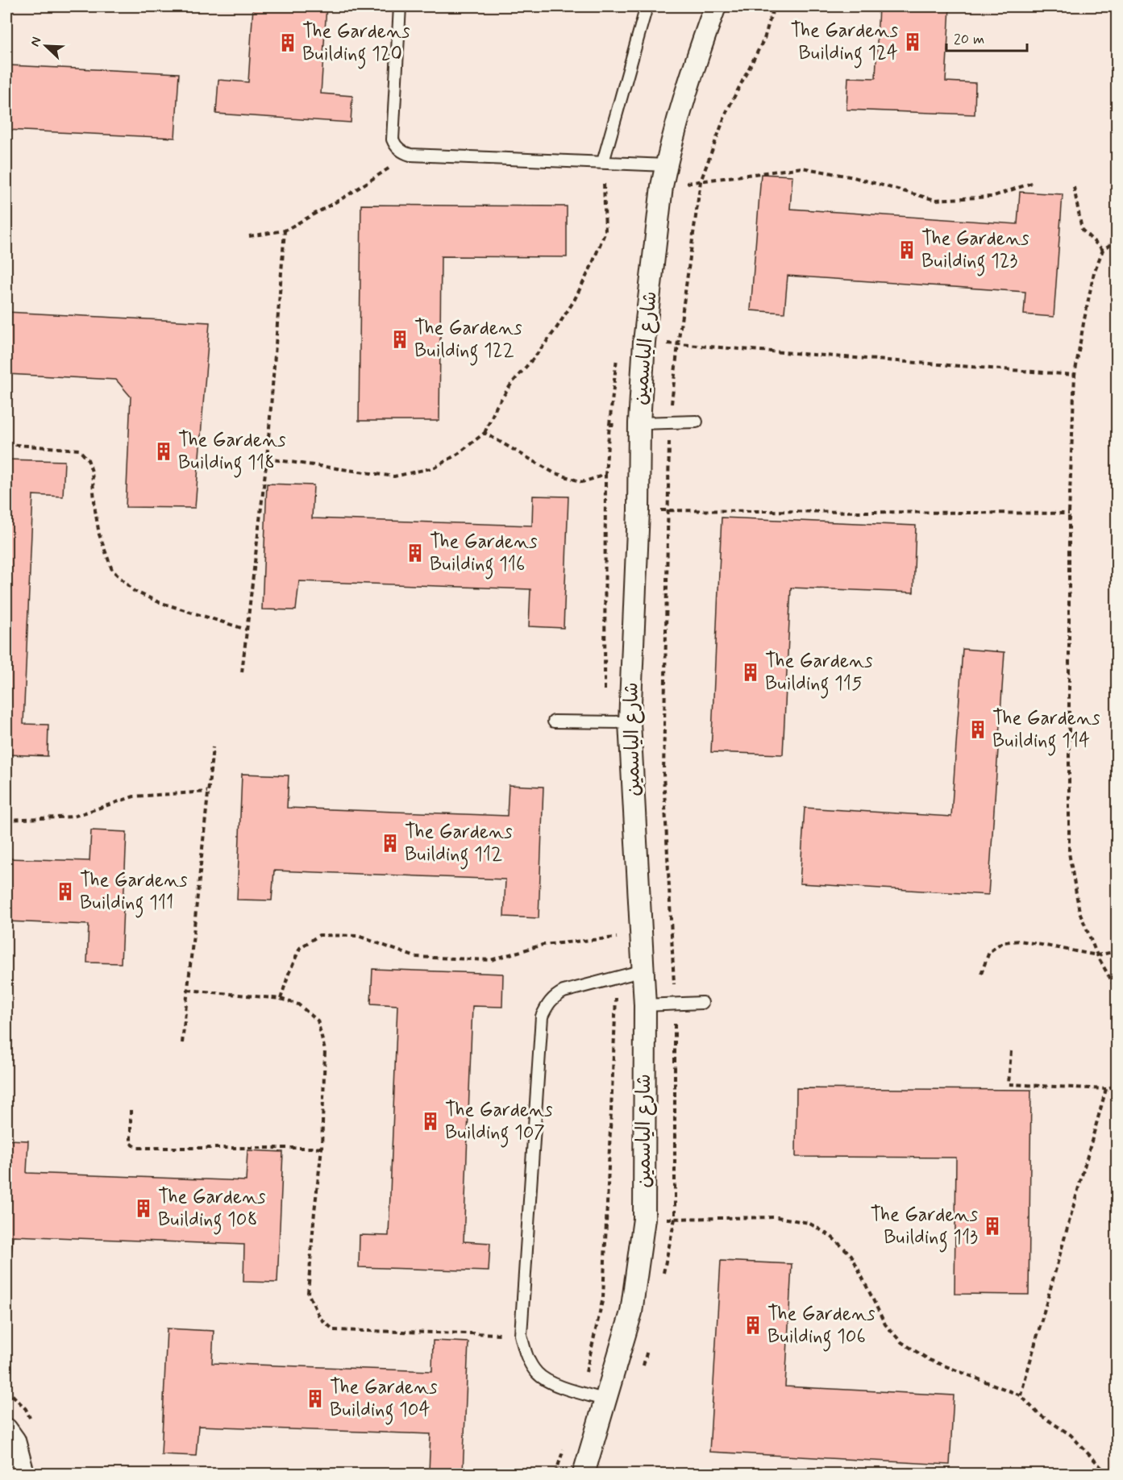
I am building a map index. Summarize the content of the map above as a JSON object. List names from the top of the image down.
{
  "streets": {
    "street": ["شارع الياسمين"]
  },
  "places": {
    "building": [
      "The Gardens Building 124",
      "The Gardens Building 120",
      "The Gardens Building 123",
      "The Gardens Building 122",
      "The Gardens Building 118",
      "The Gardens Building 116",
      "The Gardens Building 115",
      "The Gardens Building 114",
      "The Gardens Building 112",
      "The Gardens Building 111",
      "The Gardens Building 107",
      "The Gardens Building 108",
      "The Gardens Building 113",
      "The Gardens Building 106",
      "The Gardens Building 104"
    ]
  },
  "scale_bar": "20 m",
  "north": "top left"
}
